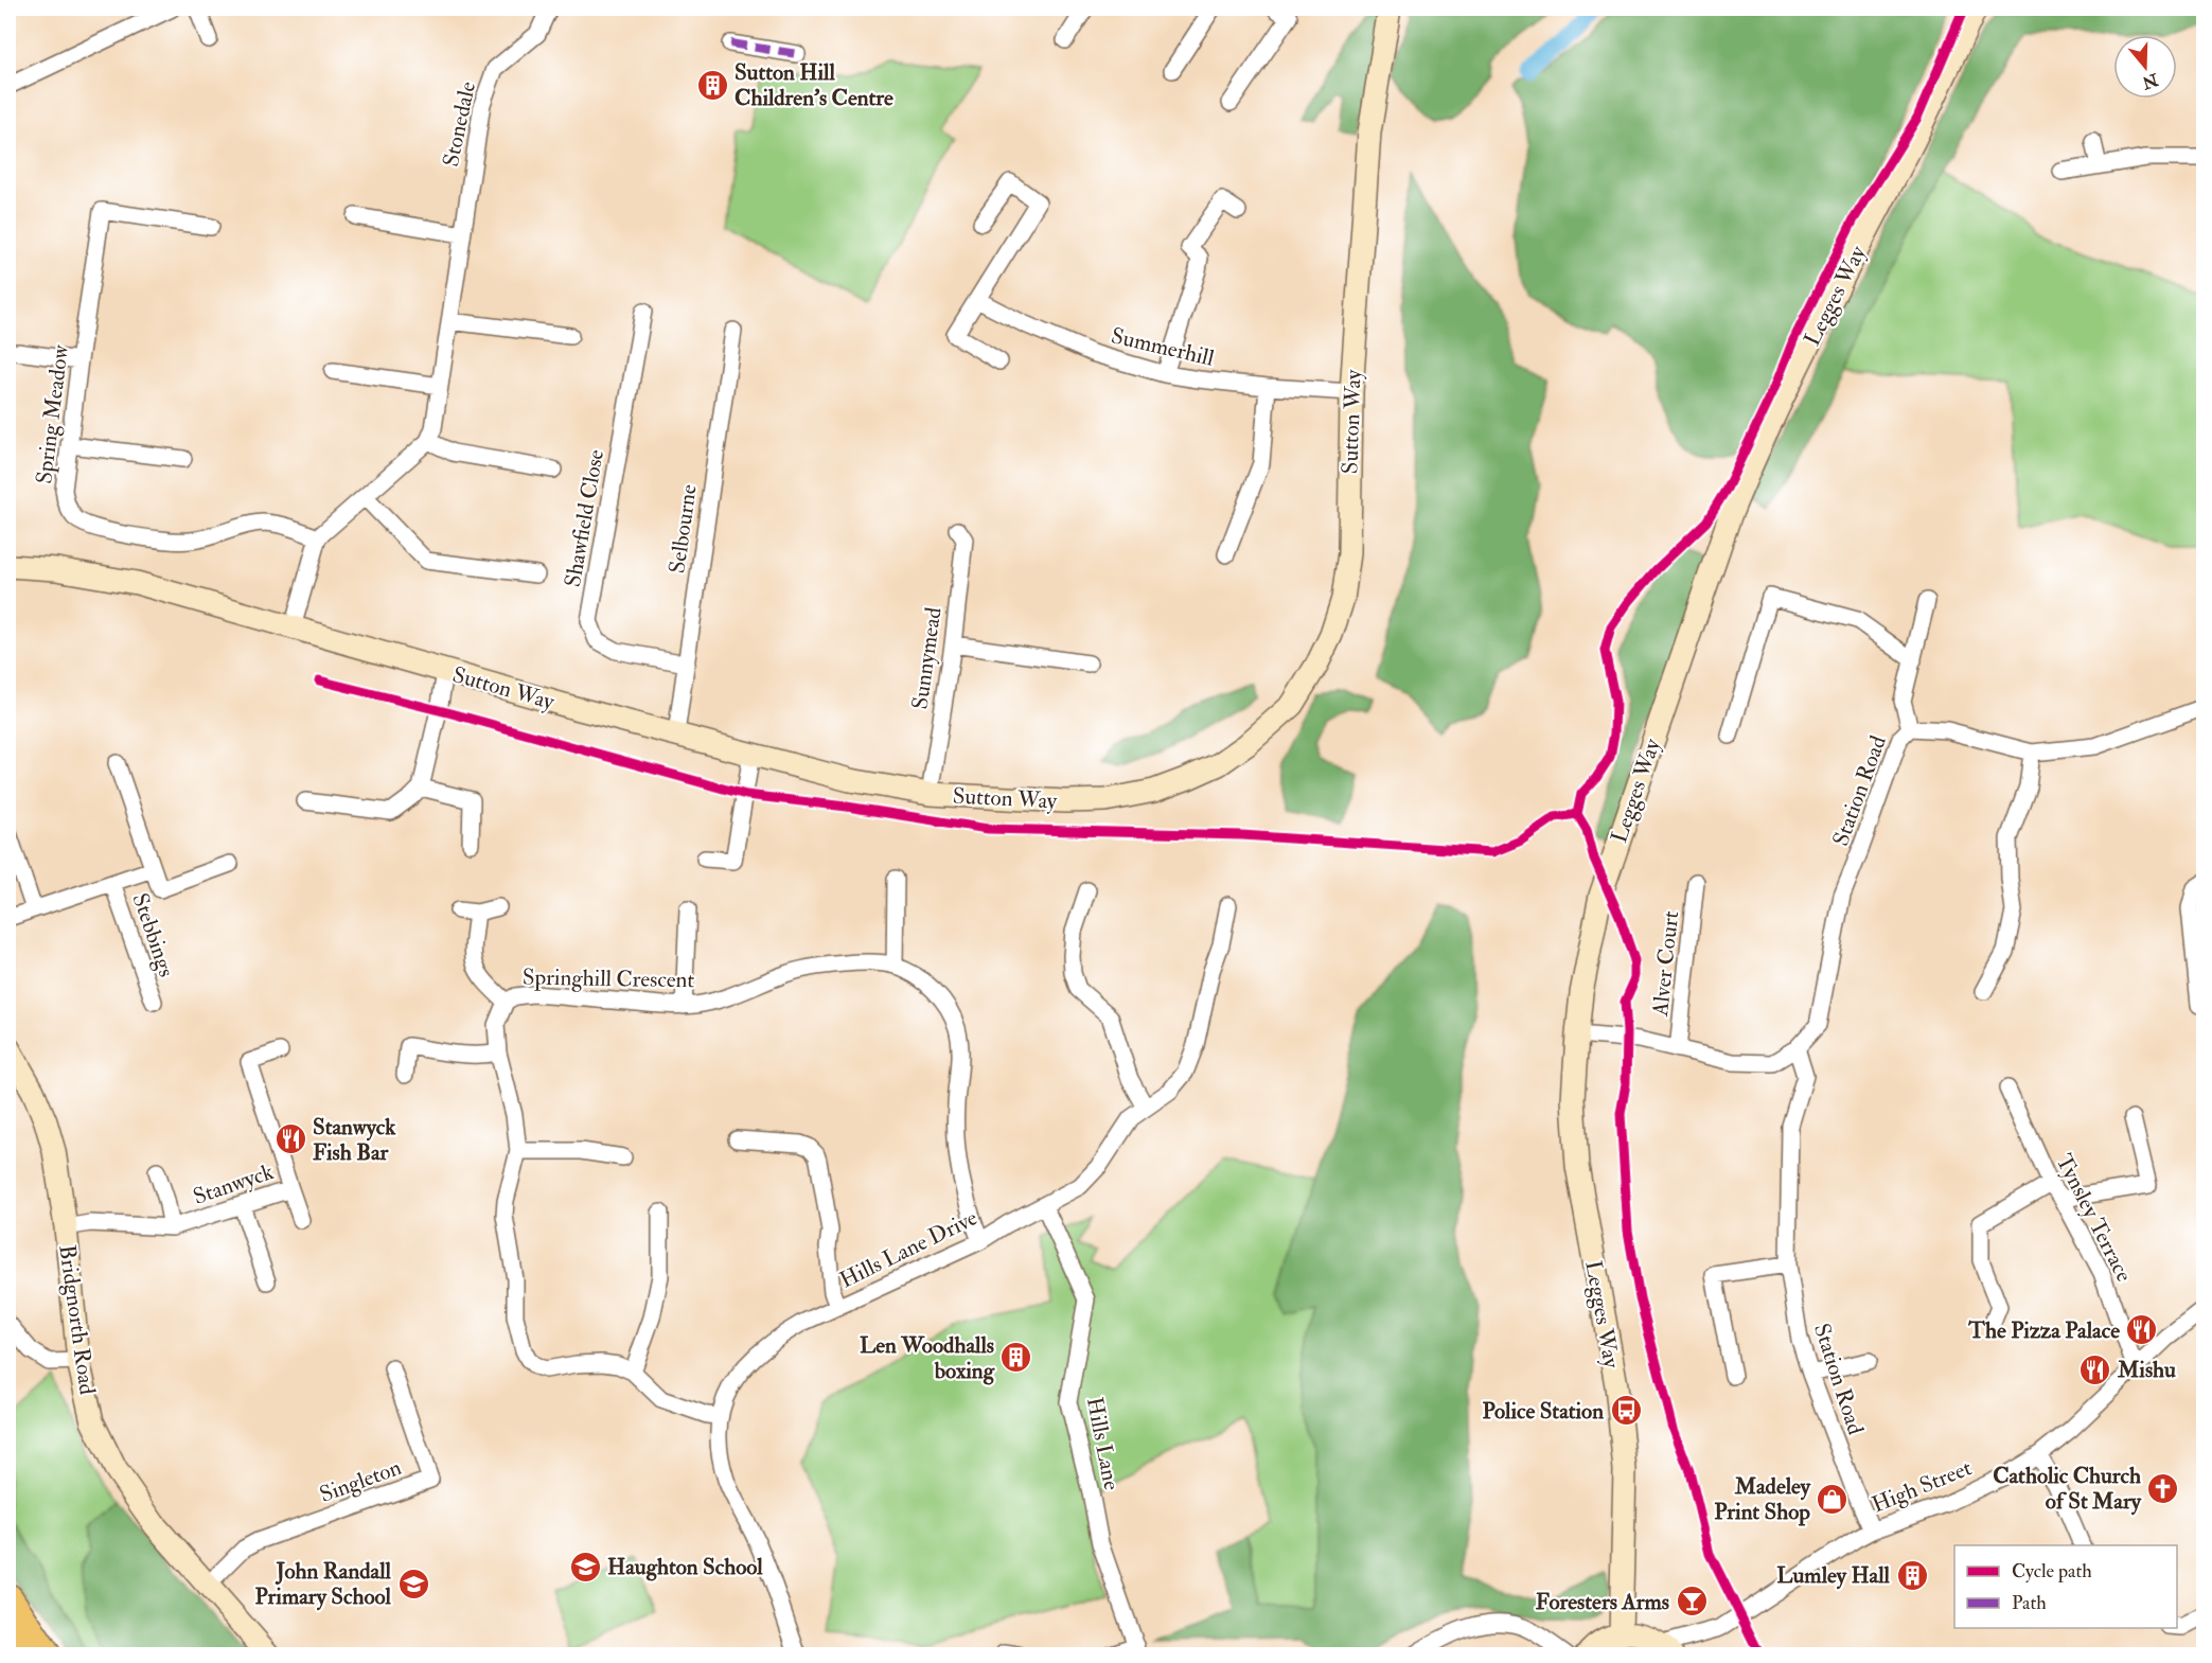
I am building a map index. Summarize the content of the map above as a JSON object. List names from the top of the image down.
{
  "streets": {
    "street": [
      "Stonedale",
      "Legges Way",
      "Summerhill",
      "Spring Meadow",
      "Sutton Way",
      "Shawfield Close",
      "Selbourne",
      "Sunnymead",
      "Station Road",
      "Stebbings",
      "Alver Court",
      "Springhill Crescent",
      "Stanwyck",
      "Tynsley Terrace",
      "Hills Lane Drive",
      "Bridgnorth Road",
      "Hills Lane",
      "Singleton",
      "High Street"
    ]
  },
  "crossings": [
    ["Legges Way", "Station Road"],
    ["Summerhill", "Sutton Way"],
    ["Sutton Way", "Selbourne"],
    ["Sutton Way", "Sunnymead"],
    ["Shawfield Close", "Selbourne"],
    ["Station Road", "Alver Court"],
    ["Station Road", "High Street"],
    ["Springhill Crescent", "Hills Lane Drive"],
    ["Stanwyck", "Bridgnorth Road"],
    ["Tynsley Terrace", "High Street"],
    ["Hills Lane Drive", "Hills Lane"],
    ["Bridgnorth Road", "Singleton"]
  ],
  "places": {
    "building": ["Sutton Hill Children's Centre", "Len Woodhalls boxing", "Lumley Hall"],
    "restaurant": ["Stanwyck Fish Bar", "The Pizza Palace", "Mishu"],
    "bus stop": ["Police Station"],
    "church": ["Catholic Church of St Mary"],
    "shop": ["Madeley Print Shop"],
    "school or university": ["Haughton School", "John Randall Primary School"],
    "bar": ["Foresters Arms"]
  },
  "legend": ["Cycle path", "Path"],
  "north": "bottom"
}
